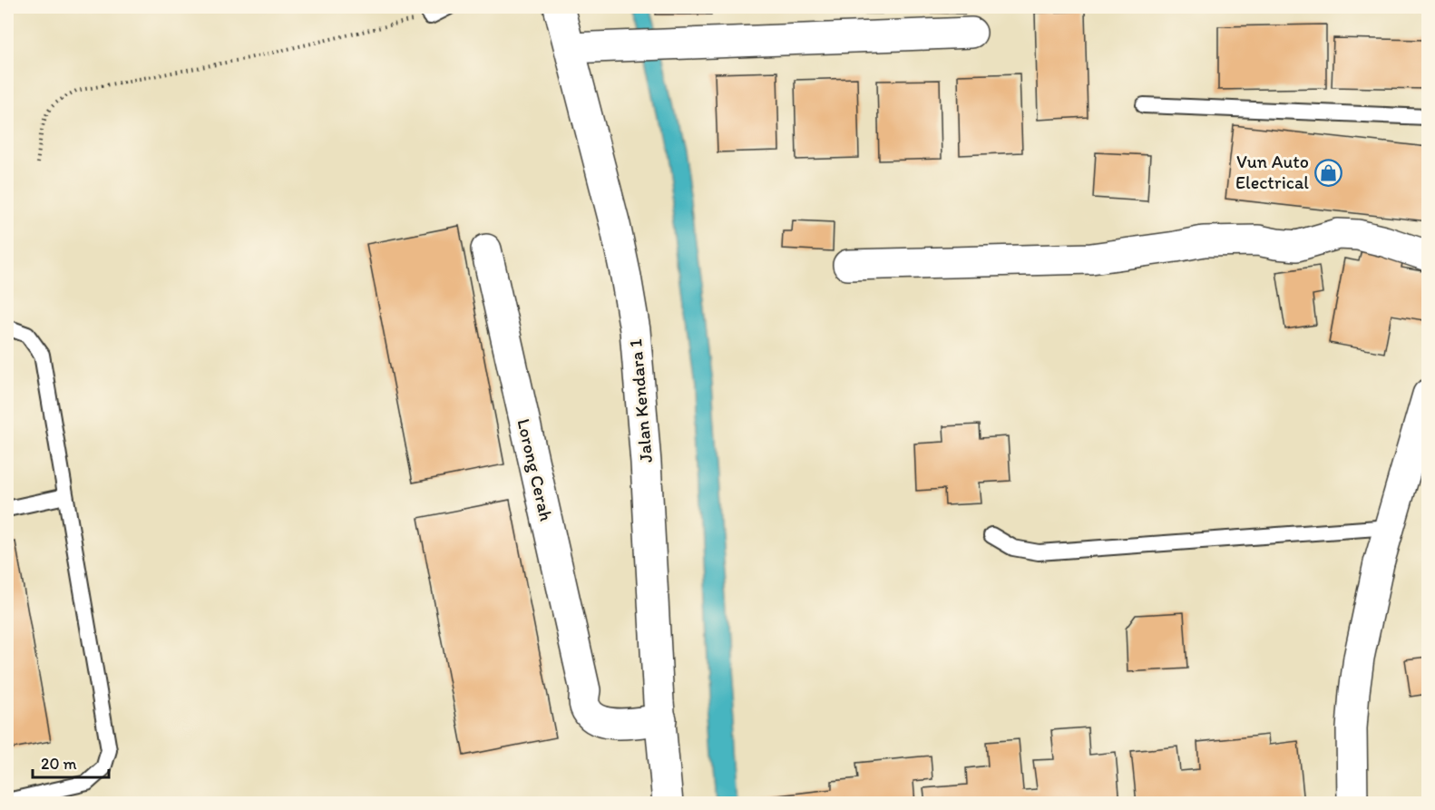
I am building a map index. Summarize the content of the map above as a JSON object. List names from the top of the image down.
{
  "streets": {
    "street": ["Jalan Kendara 1", "Lorong Cerah"]
  },
  "crossings": [
    ["Jalan Kendara 1", "Lorong Cerah"]
  ],
  "places": {
    "shop": ["Vun Auto Electrical"]
  },
  "scale_bar": "20 m"
}
